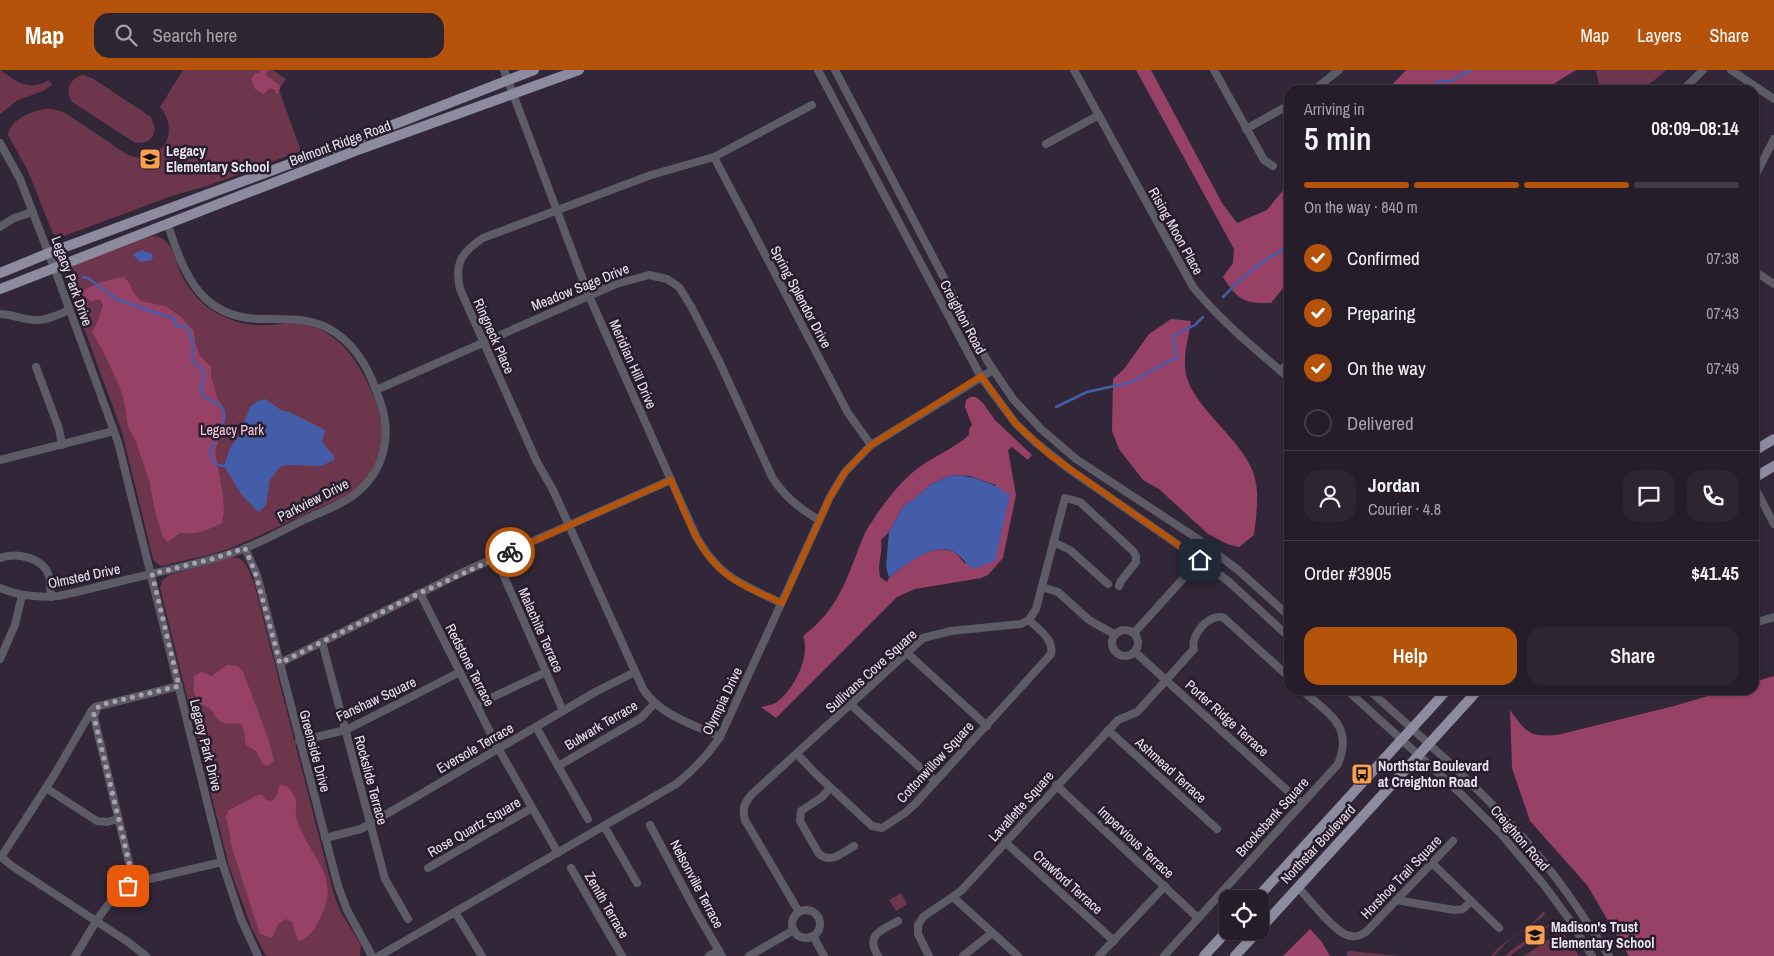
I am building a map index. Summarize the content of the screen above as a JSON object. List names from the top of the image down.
{
  "streets": {
    "main road": ["Belmont Ridge Road", "Northstar Boulevard"],
    "street": [
      "Rising Moon Place",
      "Legacy Park Drive",
      "Meadow Sage Drive",
      "Spring Splendor Drive",
      "Creighton Road",
      "Ringneck Place",
      "Meridian Hill Drive",
      "Parkview Drive",
      "Olmsted Drive",
      "Malachite Terrace",
      "Redstone Terrace",
      "Sullivans Cove Square",
      "Fanshaw Square",
      "Olympia Drive",
      "Porter Ridge Terrace",
      "Bulwark Terrace",
      "Eversole Terrace",
      "Greenside Drive",
      "Cottonwillow Square",
      "Ashmead Terrace",
      "Rockslide Terrace",
      "Lavallette Square",
      "Brooksbank Square",
      "Rose Quartz Square",
      "Impervious Terrace",
      "Horshoe Trail Square",
      "Crawford Terrace",
      "Nelsonville Terrace",
      "Zenith Terrace"
    ]
  },
  "crossings": [
    ["Belmont Ridge Road", "Legacy Park Drive"],
    ["Belmont Ridge Road", "Meridian Hill Drive"],
    ["Belmont Ridge Road", "Parkview Drive"],
    ["Legacy Park Drive", "Parkview Drive"],
    ["Legacy Park Drive", "Olmsted Drive"],
    ["Meadow Sage Drive", "Ringneck Place"],
    ["Meadow Sage Drive", "Meridian Hill Drive"],
    ["Meadow Sage Drive", "Parkview Drive"],
    ["Meadow Sage Drive", "Olympia Drive"],
    ["Spring Splendor Drive", "Ringneck Place"],
    ["Spring Splendor Drive", "Olympia Drive"],
    ["Creighton Road", "Olympia Drive"],
    ["Creighton Road", "Northstar Boulevard"],
    ["Ringneck Place", "Meridian Hill Drive"],
    ["Ringneck Place", "Olympia Drive"],
    ["Ringneck Place", "Bulwark Terrace"],
    ["Ringneck Place", "Eversole Terrace"],
    ["Meridian Hill Drive", "Olympia Drive"],
    ["Parkview Drive", "Olmsted Drive"],
    ["Parkview Drive", "Greenside Drive"],
    ["Malachite Terrace", "Eversole Terrace"],
    ["Redstone Terrace", "Fanshaw Square"],
    ["Redstone Terrace", "Olympia Drive"],
    ["Redstone Terrace", "Eversole Terrace"],
    ["Redstone Terrace", "Rose Quartz Square"],
    ["Sullivans Cove Square", "Cottonwillow Square"],
    ["Fanshaw Square", "Greenside Drive"],
    ["Fanshaw Square", "Rockslide Terrace"],
    ["Porter Ridge Terrace", "Lavallette Square"],
    ["Porter Ridge Terrace", "Brooksbank Square"],
    ["Eversole Terrace", "Greenside Drive"],
    ["Eversole Terrace", "Rockslide Terrace"],
    ["Ashmead Terrace", "Lavallette Square"],
    ["Lavallette Square", "Impervious Terrace"],
    ["Lavallette Square", "Crawford Terrace"],
    ["Brooksbank Square", "Impervious Terrace"],
    ["Northstar Boulevard", "Horshoe Trail Square"]
  ],
  "parks": ["Legacy Park"],
  "places": {
    "school or university": ["Legacy Elementary School", "Madison's Trust Elementary School"],
    "bus stop": ["Northstar Boulevard at Creighton Road"]
  },
  "page": {
    "header": "Map",
    "search": "Search here",
    "nav": ["Map", "Layers", "Share"],
    "heading": ["5 min", "Arriving in", "08:09–08:14"],
    "panel": [
      "Jordan",
      "Courier · 4.8",
      "Order #3905",
      "$41.45"
    ],
    "bar": "On the way · 840 m",
    "list": [
      ["Confirmed", "07:38"],
      ["Preparing", "07:43"],
      ["On the way", "07:49"],
      "Delivered"
    ],
    "buttons": ["Help", "Share"]
  }
}
